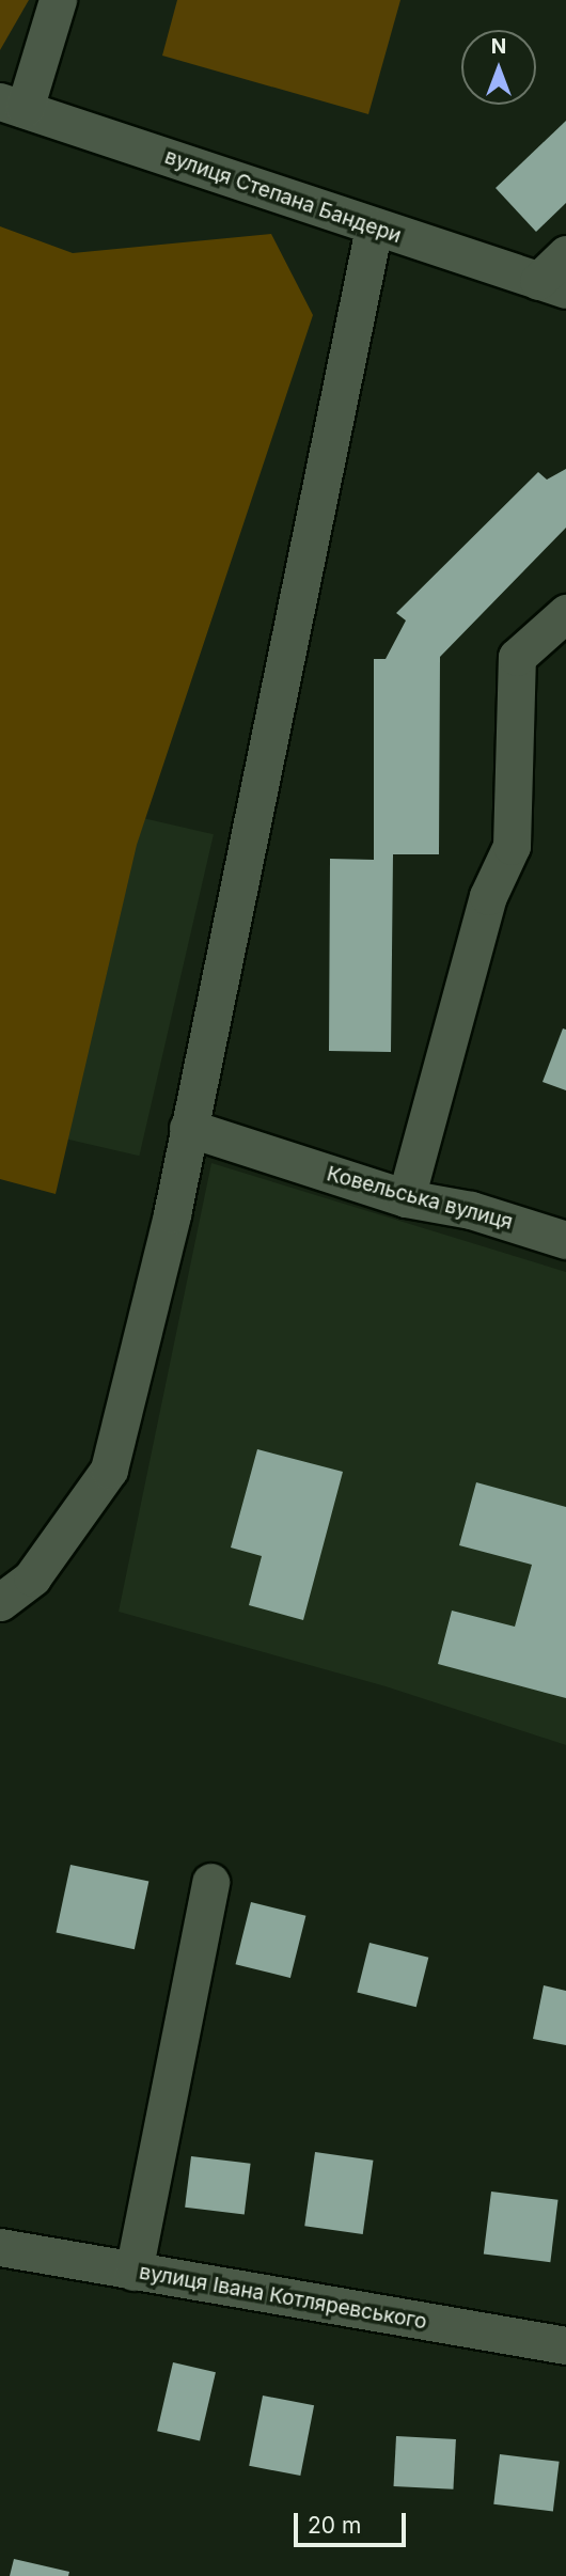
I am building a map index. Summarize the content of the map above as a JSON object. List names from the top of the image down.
{
  "streets": {
    "street": ["вулиця Степана Бандери", "Ковельська вулиця", "вулиця Івана Котляревського"]
  },
  "scale_bar": "20 m",
  "north": "top"
}
